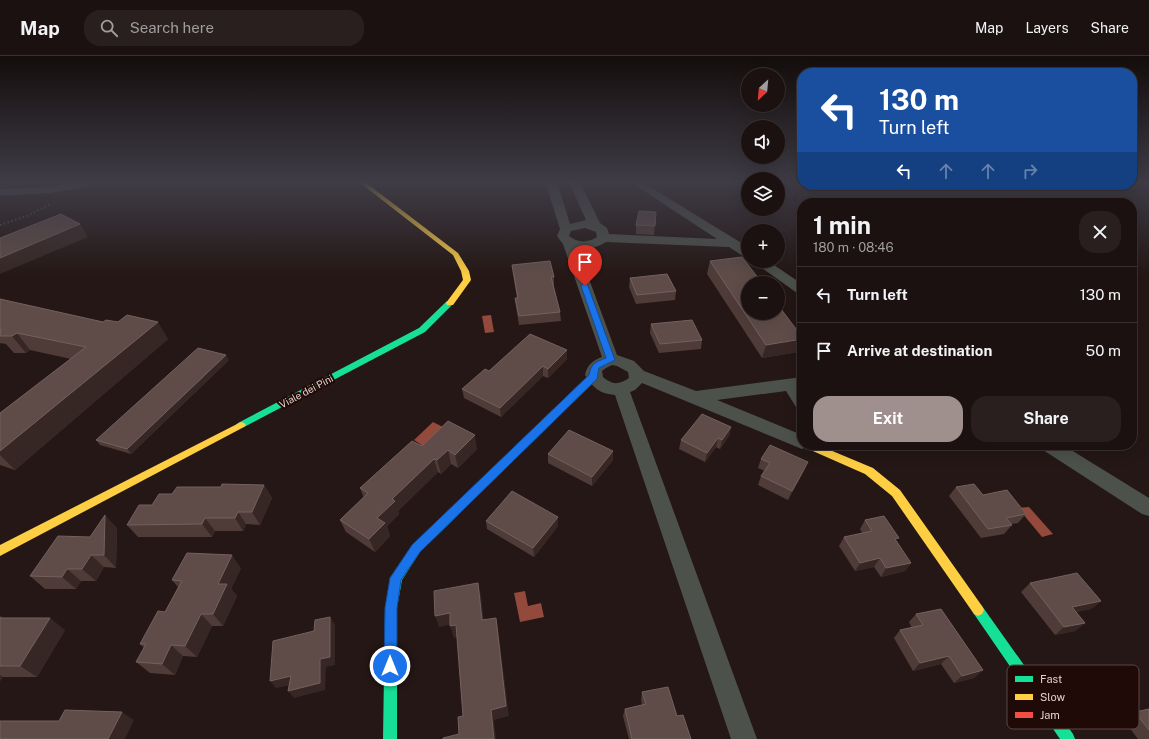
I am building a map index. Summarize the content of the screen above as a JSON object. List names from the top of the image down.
{
  "streets": {
    "street": ["Viale dei Pini"]
  },
  "legend": ["Fast", "Slow", "Jam"],
  "north": "bottom left",
  "page": {
    "header": "Map",
    "search": "Search here",
    "nav": ["Map", "Layers", "Share"],
    "map_buttons": ["+", "−"],
    "turn": ["130 m", "Turn left"],
    "heading": ["1 min", "180 m · 08:46"],
    "list": [
      {
        "name": "Turn left",
        "value": "130 m"
      },
      {
        "name": "Arrive at destination",
        "value": "50 m"
      }
    ],
    "buttons": ["Exit", "Share"]
  }
}
